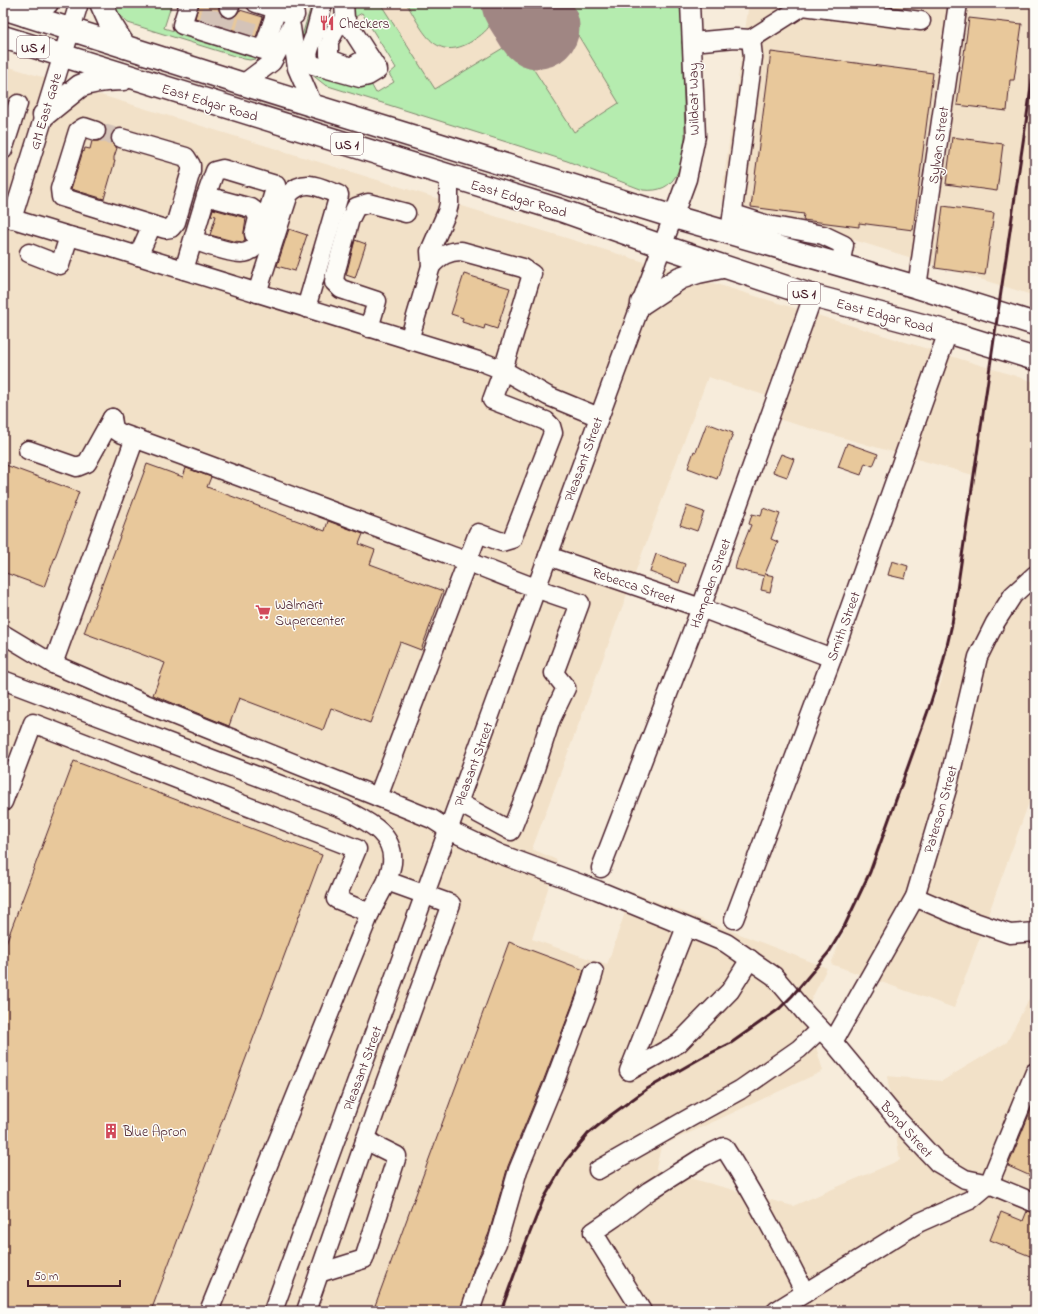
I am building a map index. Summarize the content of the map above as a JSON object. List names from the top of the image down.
{
  "streets": {
    "highway": ["US 1", "East Edgar Road"],
    "street": [
      "Wildcat Way",
      "GM East Gate",
      "Sylvan Street",
      "Pleasant Street",
      "Hampden Street",
      "Rebecca Street",
      "Smith Street",
      "Paterson Street",
      "Bond Street"
    ]
  },
  "crossings": [
    ["Wildcat Way", "East Edgar Road"],
    ["Wildcat Way", "Pleasant Street"],
    ["East Edgar Road", "GM East Gate"],
    ["East Edgar Road", "Sylvan Street"],
    ["East Edgar Road", "Pleasant Street"],
    ["East Edgar Road", "Hampden Street"],
    ["East Edgar Road", "Smith Street"],
    ["Pleasant Street", "Rebecca Street"],
    ["Pleasant Street", "Bond Street"],
    ["Hampden Street", "Rebecca Street"],
    ["Rebecca Street", "Smith Street"],
    ["Paterson Street", "Bond Street"]
  ],
  "places": {
    "restaurant": ["Checkers"],
    "supermarket": ["Walmart Supercenter"],
    "building": ["Blue Apron"]
  },
  "scale_bar": "50 m"
}
